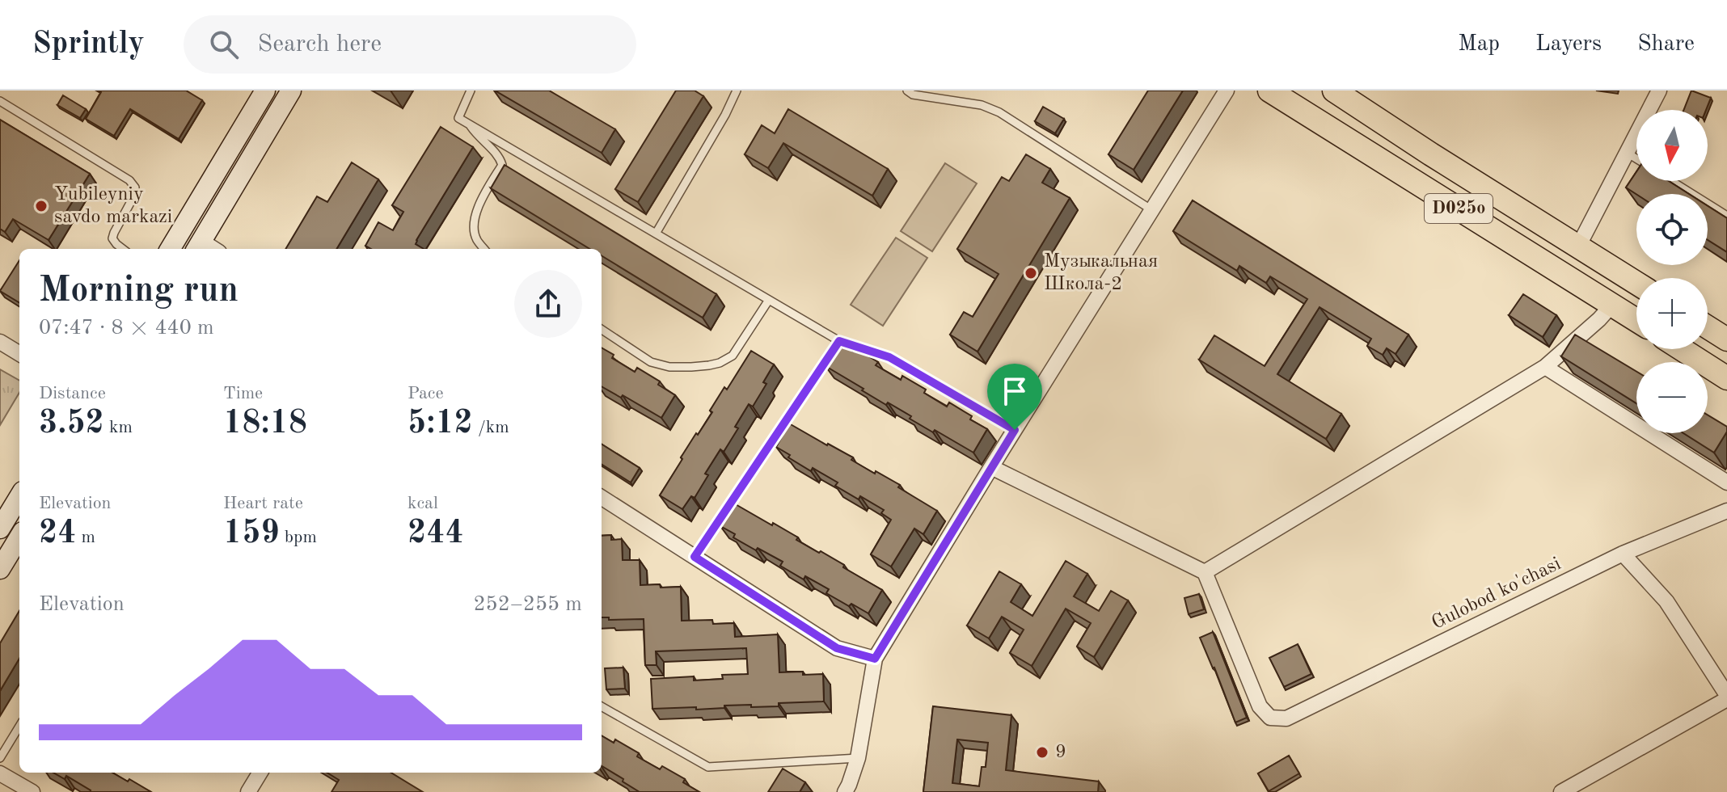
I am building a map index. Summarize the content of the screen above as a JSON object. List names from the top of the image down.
{
  "streets": {
    "main road": ["D025o"],
    "street": ["Gulobod ko'chasi"]
  },
  "places": ["Yubileyniy savdo markazi", "Музыкальная Школа-2", "9"],
  "north": "bottom",
  "page": {
    "header": "Sprintly",
    "search": "Search here",
    "nav": ["Map", "Layers", "Share"],
    "map_buttons": ["+", "−"],
    "heading": ["Morning run", "07:47 · 8 × 440 m"],
    "stats": [
      ["Distance", "3.52 km"],
      ["Time", "18:18"],
      ["Pace", "5:12 /km"],
      ["Elevation", "24 m"],
      ["Heart rate", "159 bpm"],
      ["kcal", "244"]
    ],
    "chart": ["Elevation", "252–255 m"]
  }
}
